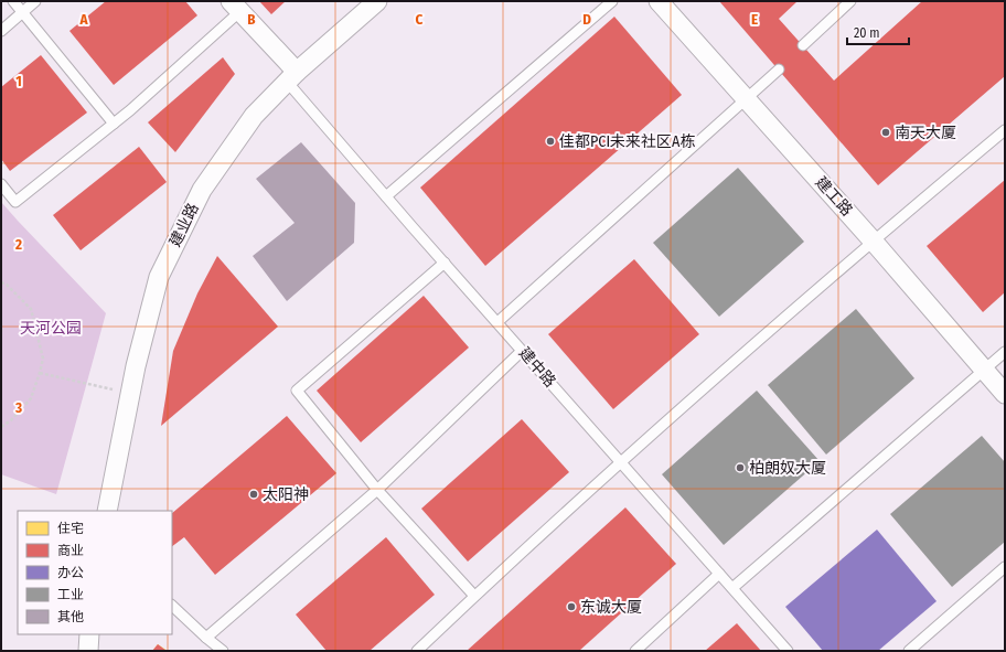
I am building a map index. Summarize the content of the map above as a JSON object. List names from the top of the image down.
{
  "streets": {
    "street": ["建工路", "建业路", "建中路"]
  },
  "crossings": [
    ["建业路", "建中路"]
  ],
  "parks": ["天河公园"],
  "places": [
    "南天大厦",
    "佳都PCI未来社区A栋",
    "柏朗奴大厦",
    "太阳神",
    "东诚大厦"
  ],
  "legend": [
    "住宅",
    "商业",
    "办公",
    "工业",
    "其他"
  ],
  "scale_bar": "20 m",
  "grid": {
    "columns": [
      "A",
      "B",
      "C",
      "D",
      "E"
    ],
    "rows": ["1", "2", "3"]
  }
}
